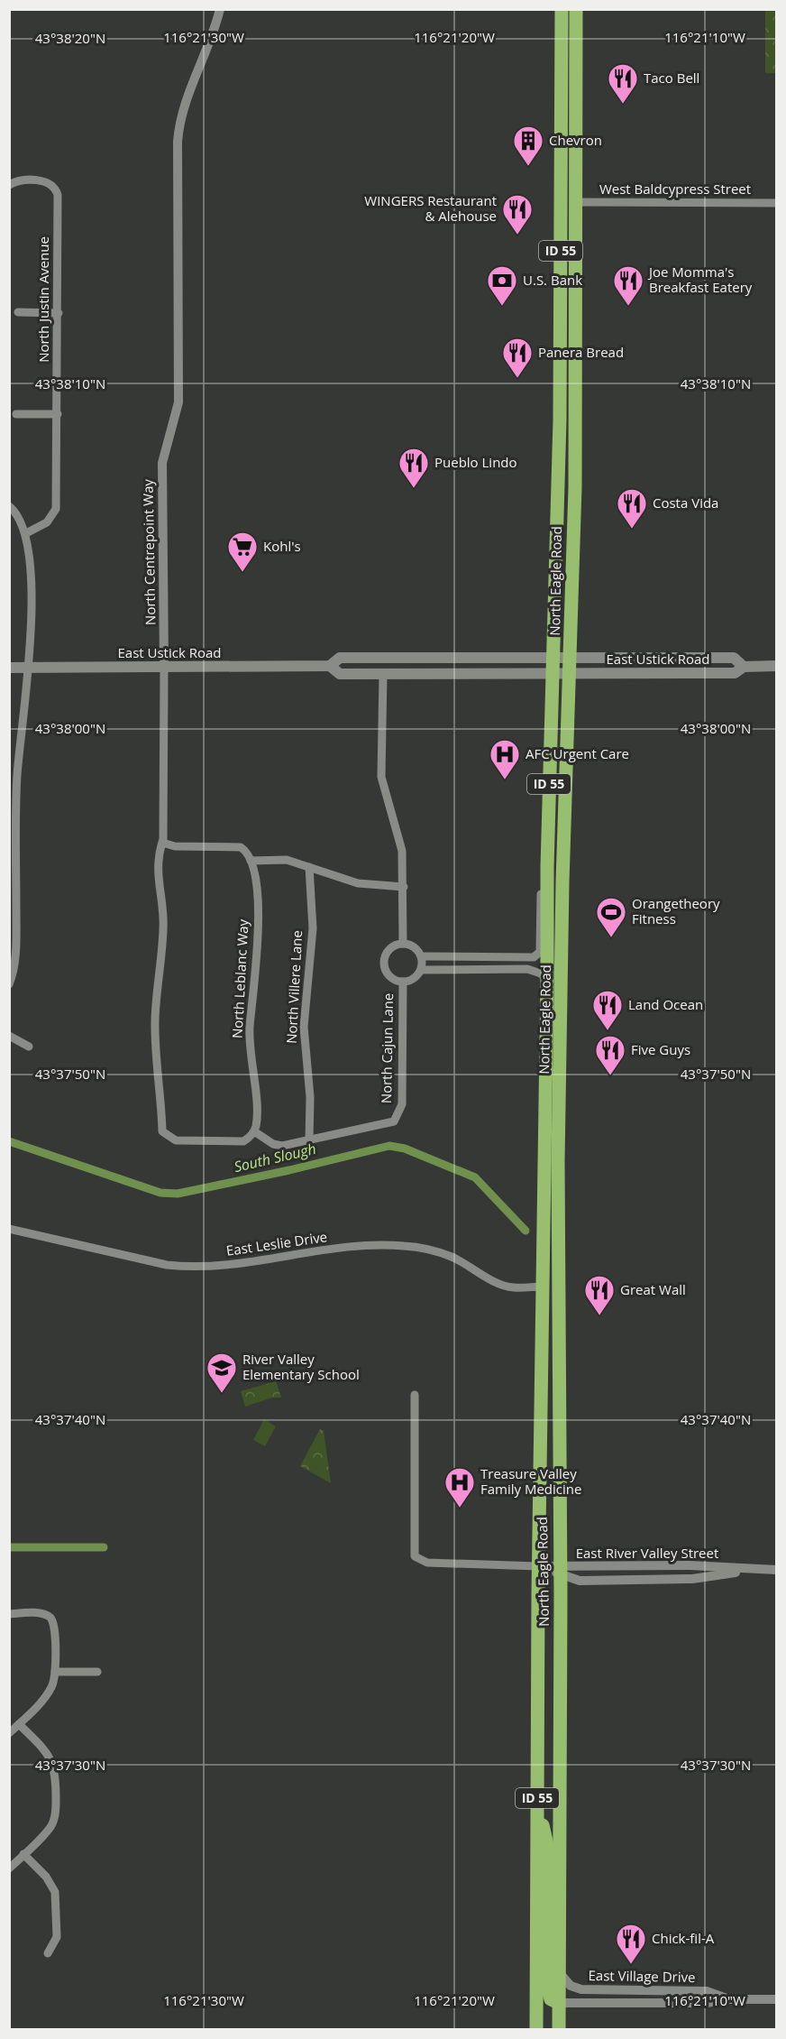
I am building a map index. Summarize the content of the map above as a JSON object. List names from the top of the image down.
{
  "streets": {
    "highway": ["ID 55", "North Eagle Road"],
    "main road": ["East Ustick Road"],
    "street": [
      "West Baldcypress Street",
      "North Justin Avenue",
      "North Centrepoint Way",
      "North Leblanc Way",
      "North Villere Lane",
      "North Cajun Lane",
      "East Leslie Drive",
      "East River Valley Street",
      "East Village Drive"
    ]
  },
  "crossings": [
    ["West Baldcypress Street", "North Eagle Road"],
    ["North Centrepoint Way", "East Ustick Road"],
    ["North Centrepoint Way", "North Leblanc Way"],
    ["North Eagle Road", "East Ustick Road"],
    ["North Eagle Road", "East Leslie Drive"],
    ["North Eagle Road", "East River Valley Street"],
    ["North Eagle Road", "East Village Drive"],
    ["North Villere Lane", "North Cajun Lane"]
  ],
  "water": ["South Slough"],
  "places": {
    "restaurant": [
      "Taco Bell",
      "WINGERS Restaurant & Alehouse",
      "Joe Momma's Breakfast Eatery",
      "Panera Bread",
      "Pueblo Lindo",
      "Costa Vida",
      "Land Ocean",
      "Five Guys",
      "Great Wall",
      "Chick-fil-A"
    ],
    "building": ["Chevron"],
    "bank": ["U.S. Bank"],
    "supermarket": ["Kohl's"],
    "hospital": ["AFC Urgent Care", "Treasure Valley Family Medicine"],
    "sports": ["Orangetheory Fitness"],
    "school or university": ["River Valley Elementary School"]
  },
  "coordinates": [
    "116°21'30\"W",
    "116°21'20\"W",
    "116°21'10\"W",
    "43°38'20\"N",
    "43°38'10\"N",
    "43°38'00\"N",
    "43°37'50\"N",
    "43°37'40\"N",
    "43°37'30\"N"
  ]
}
